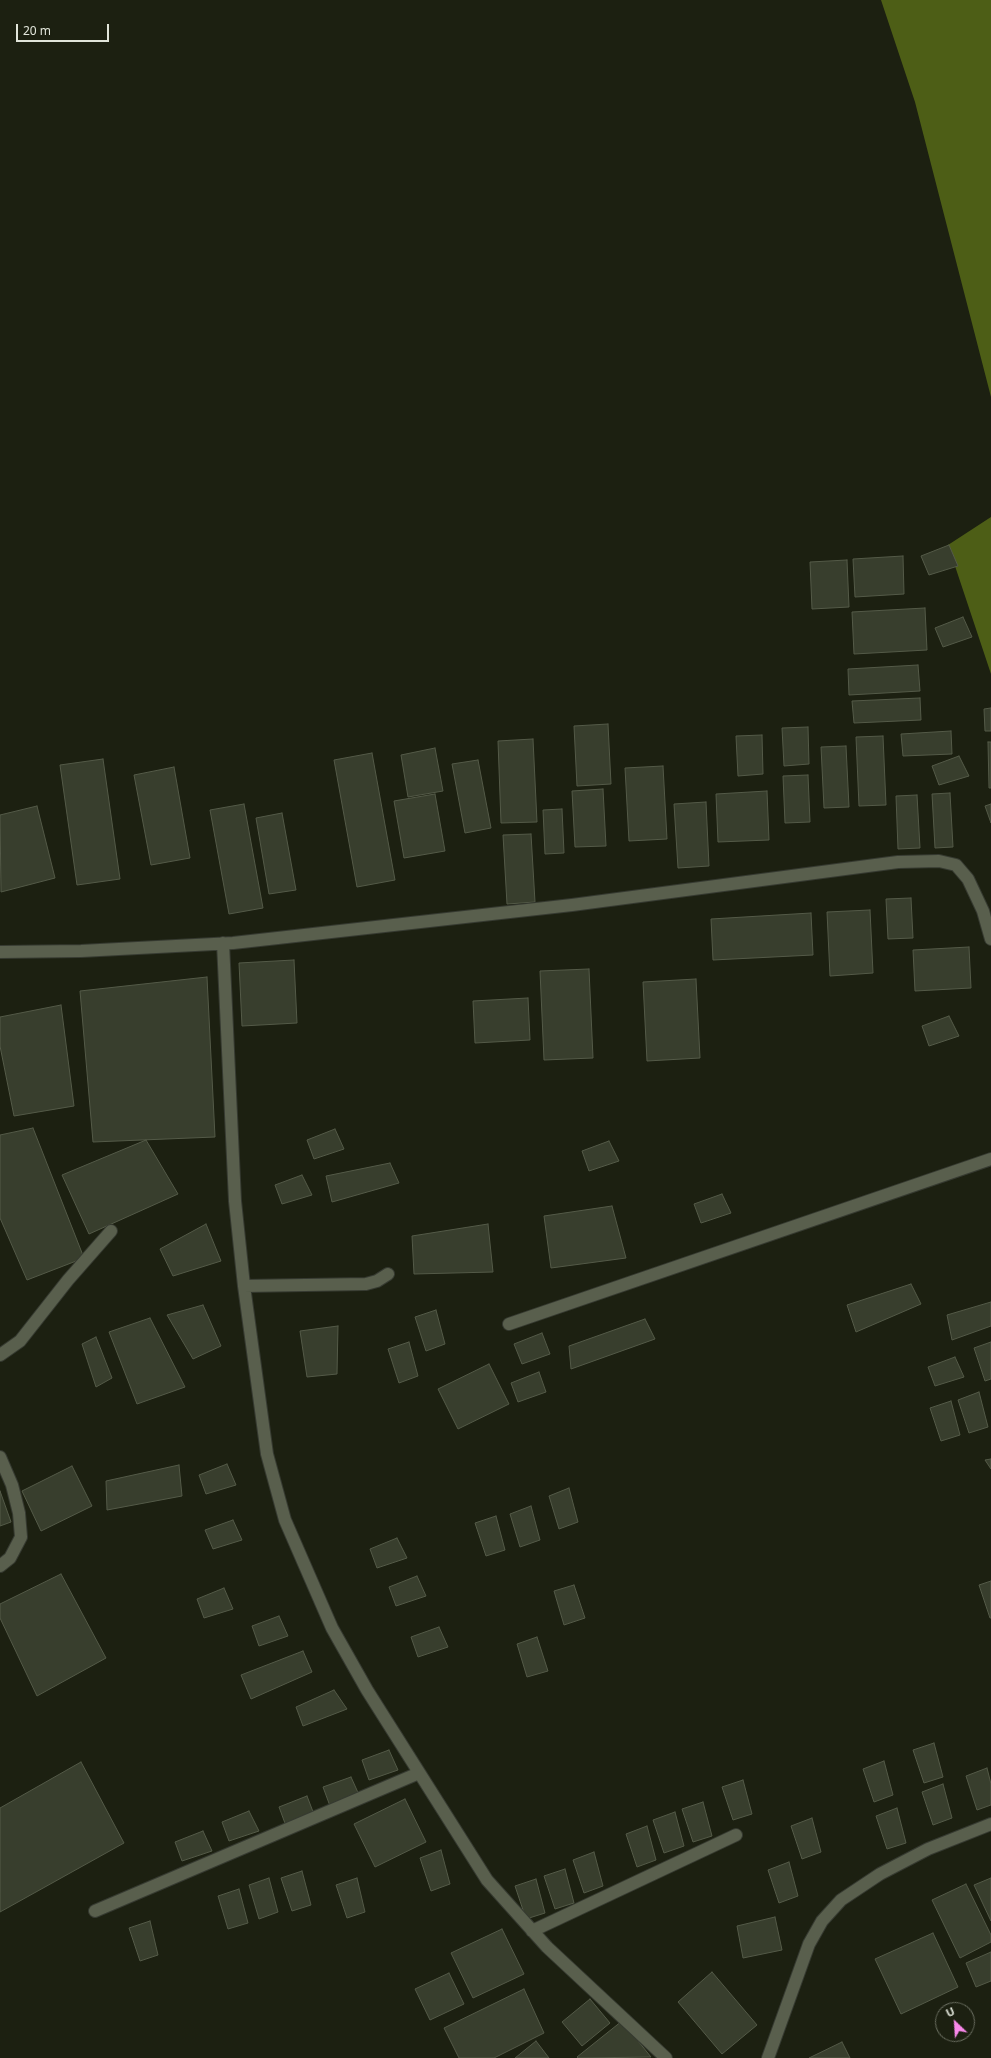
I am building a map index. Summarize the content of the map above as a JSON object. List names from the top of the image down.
{
  "scale_bar": "20 m",
  "north": "top left"
}
